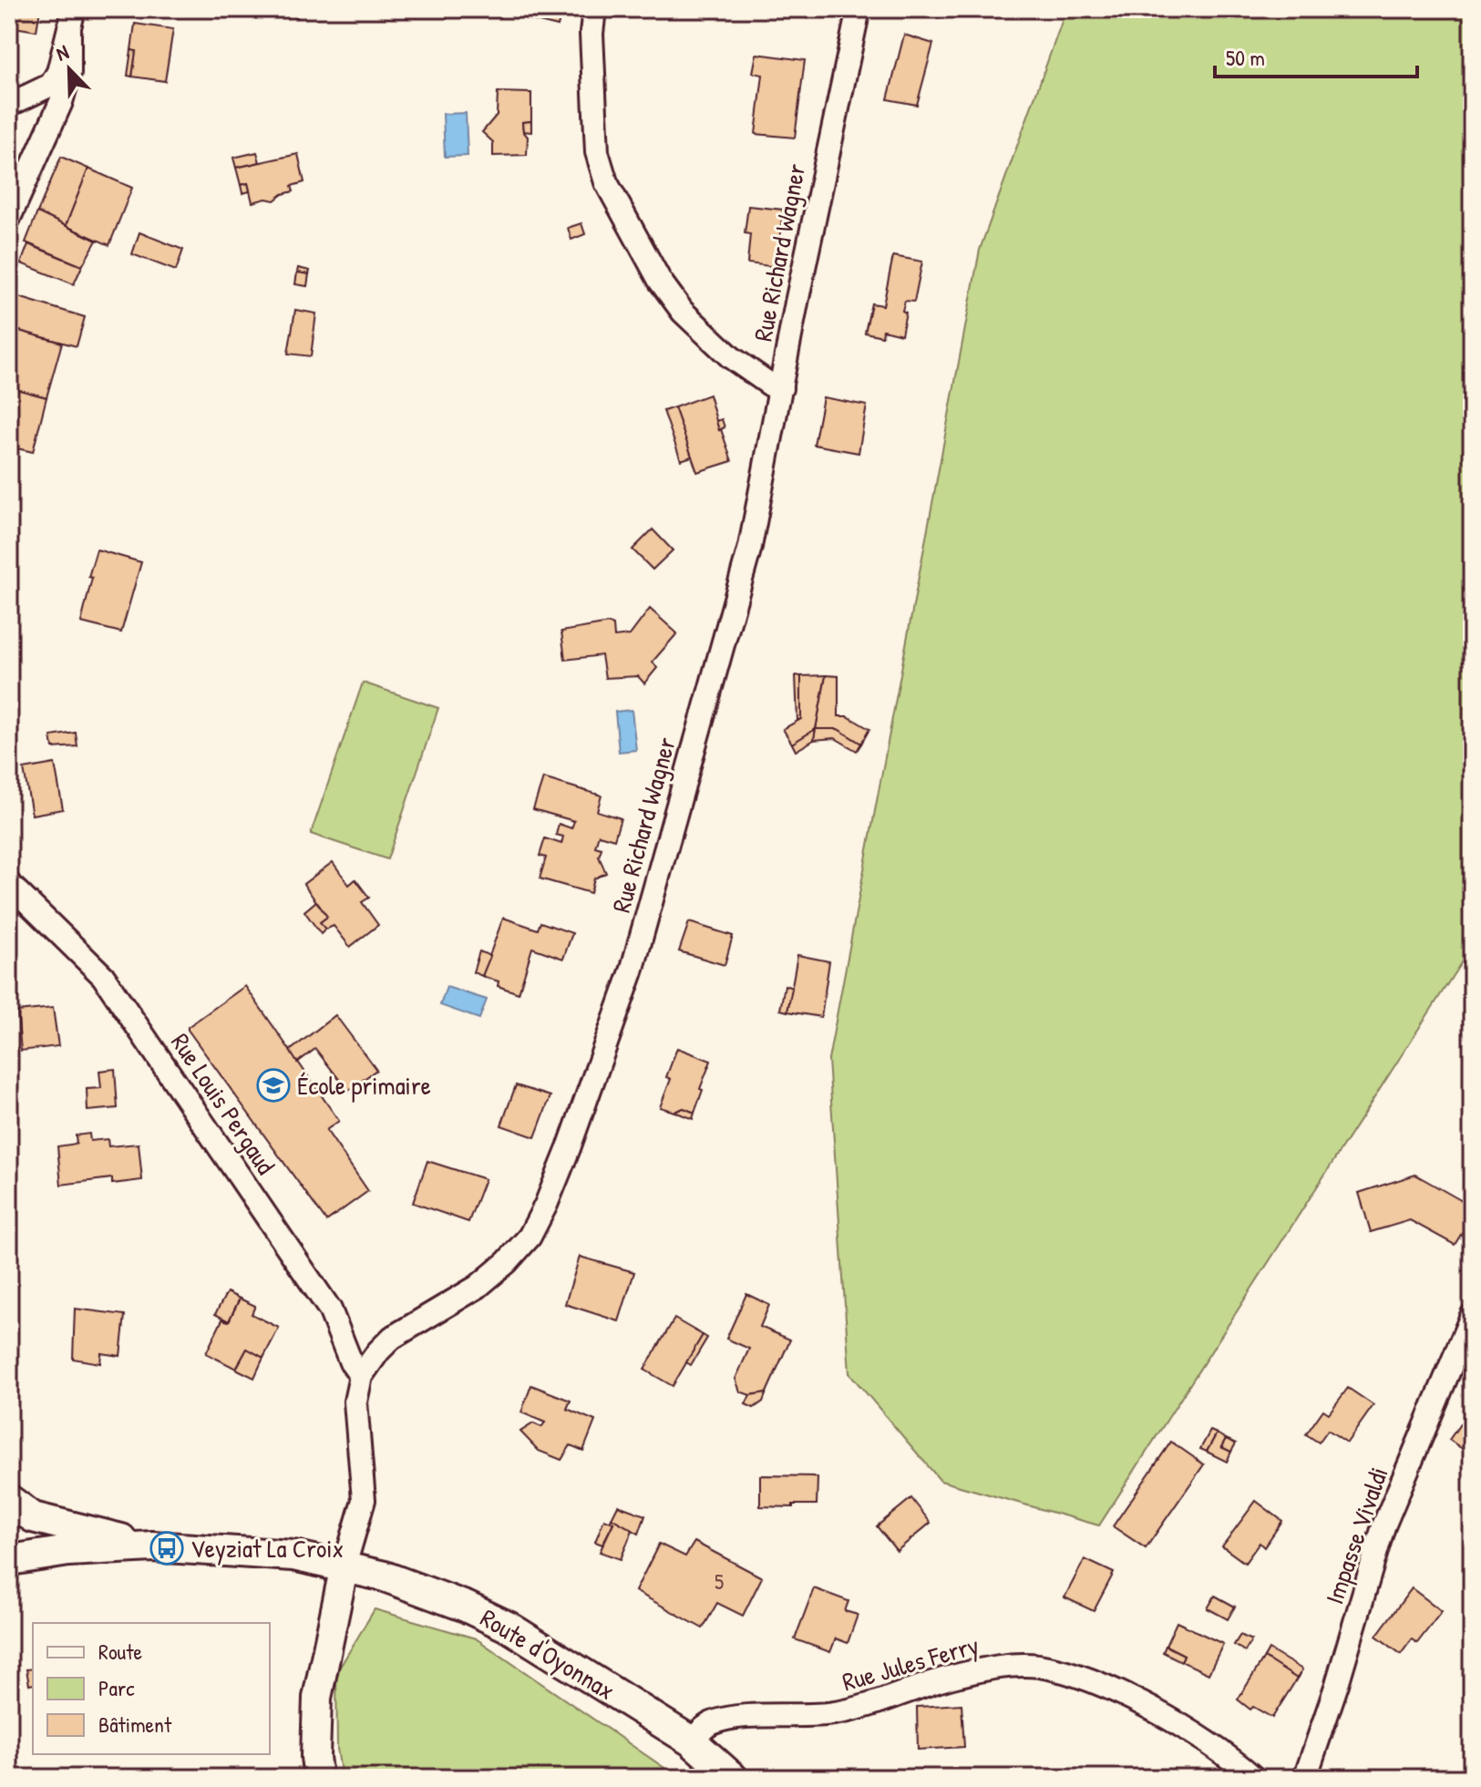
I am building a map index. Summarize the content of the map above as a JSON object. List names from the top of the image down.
{
  "streets": {
    "main road": ["Route d'Oyonnax"],
    "street": [
      "Rue Richard Wagner",
      "Rue Louis Pergaud",
      "Impasse Vivaldi",
      "Rue Jules Ferry"
    ]
  },
  "crossings": [
    ["Rue Richard Wagner", "Rue Louis Pergaud"],
    ["Rue Richard Wagner", "Route d'Oyonnax"],
    ["Route d'Oyonnax", "Rue Jules Ferry"]
  ],
  "places": {
    "school or university": ["École primaire"],
    "bus stop": ["Veyziat La Croix"]
  },
  "house_numbers": ["5"],
  "legend": ["Route", "Parc", "Bâtiment"],
  "scale_bar": "50 m",
  "north": "top left"
}
